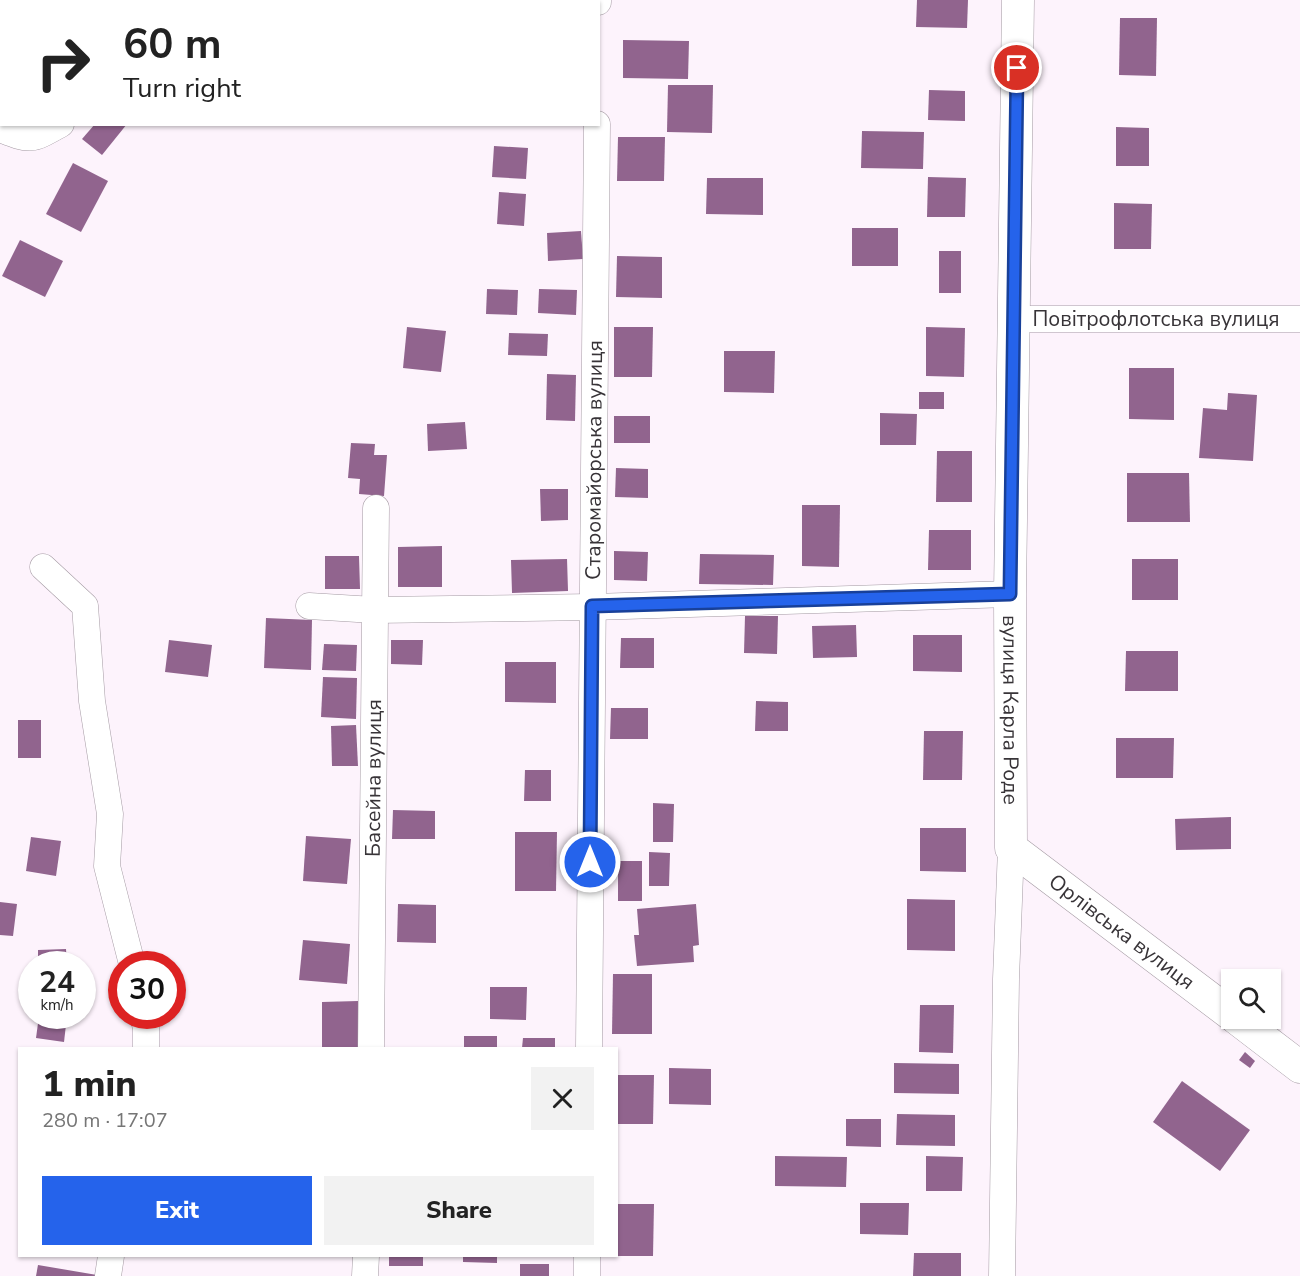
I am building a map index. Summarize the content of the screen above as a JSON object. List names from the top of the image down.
{
  "streets": {
    "street": [
      "Повітрофлотська вулиця",
      "Старомайорська вулиця",
      "вулиця Карла Роде",
      "Басейна вулиця",
      "Орлівська вулиця"
    ]
  },
  "crossings": [
    ["Повітрофлотська вулиця", "вулиця Карла Роде"],
    ["вулиця Карла Роде", "Орлівська вулиця"]
  ],
  "page": {
    "turn": ["60 m", "Turn right"],
    "speed": "24 km/h",
    "limit": "30",
    "heading": ["1 min", "280 m · 17:07"],
    "buttons": ["Exit", "Share"]
  }
}
